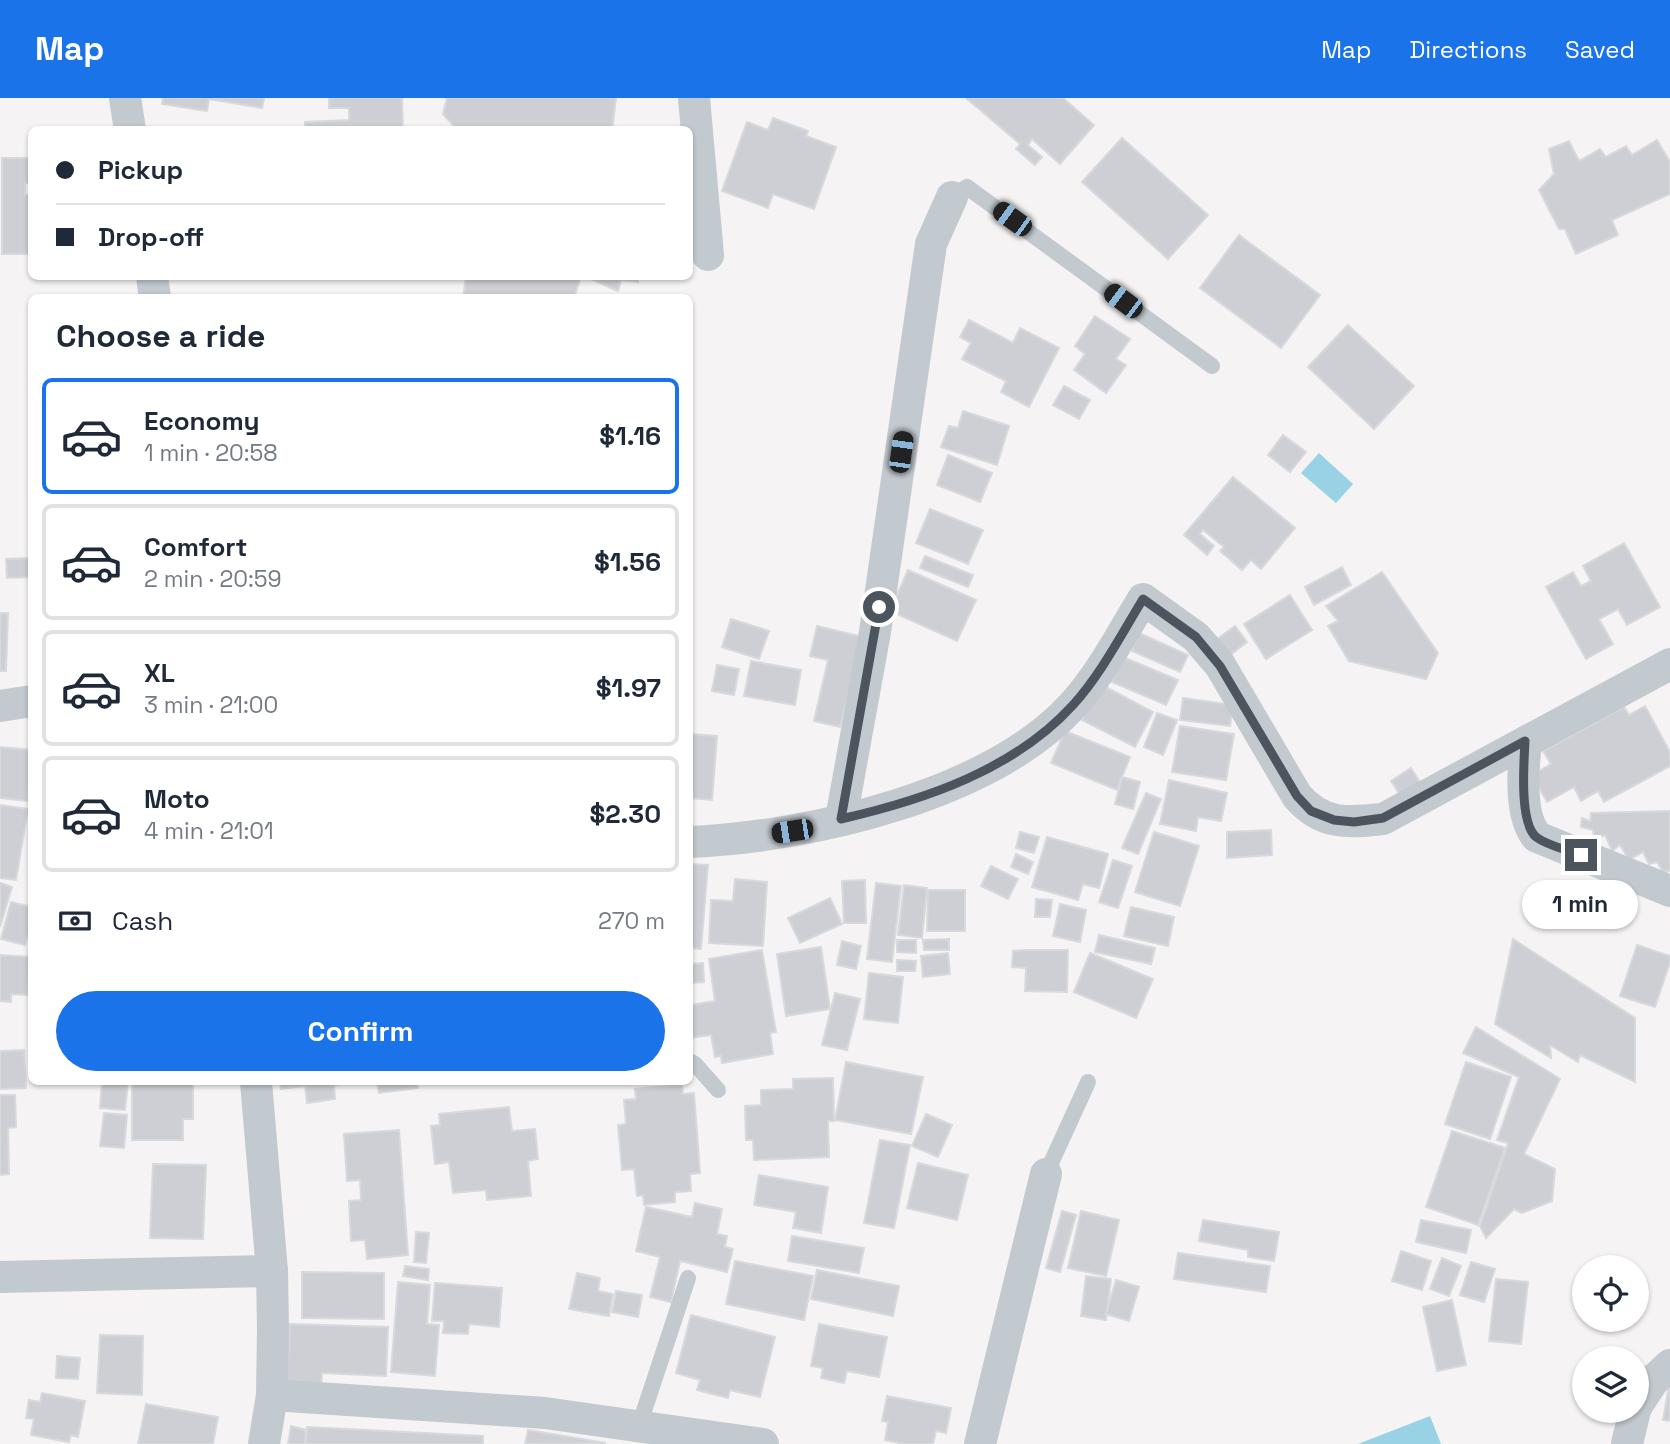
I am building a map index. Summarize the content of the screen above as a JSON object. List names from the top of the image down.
{
  "page": {
    "header": "Map",
    "nav": ["Map", "Directions", "Saved"],
    "banner": ["Pickup", "Drop-off"],
    "heading": "Choose a ride",
    "list": [
      {
        "name": "Economy",
        "note": "1 min · 20:58",
        "value": "$1.16"
      },
      {
        "name": "Comfort",
        "note": "2 min · 20:59",
        "value": "$1.56"
      },
      {
        "name": "XL",
        "note": "3 min · 21:00",
        "value": "$1.97"
      },
      {
        "name": "Moto",
        "note": "4 min · 21:01",
        "value": "$2.30"
      }
    ],
    "bubble": "1 min",
    "pay": ["Cash", "270 m"],
    "buttons": "Confirm"
  }
}
